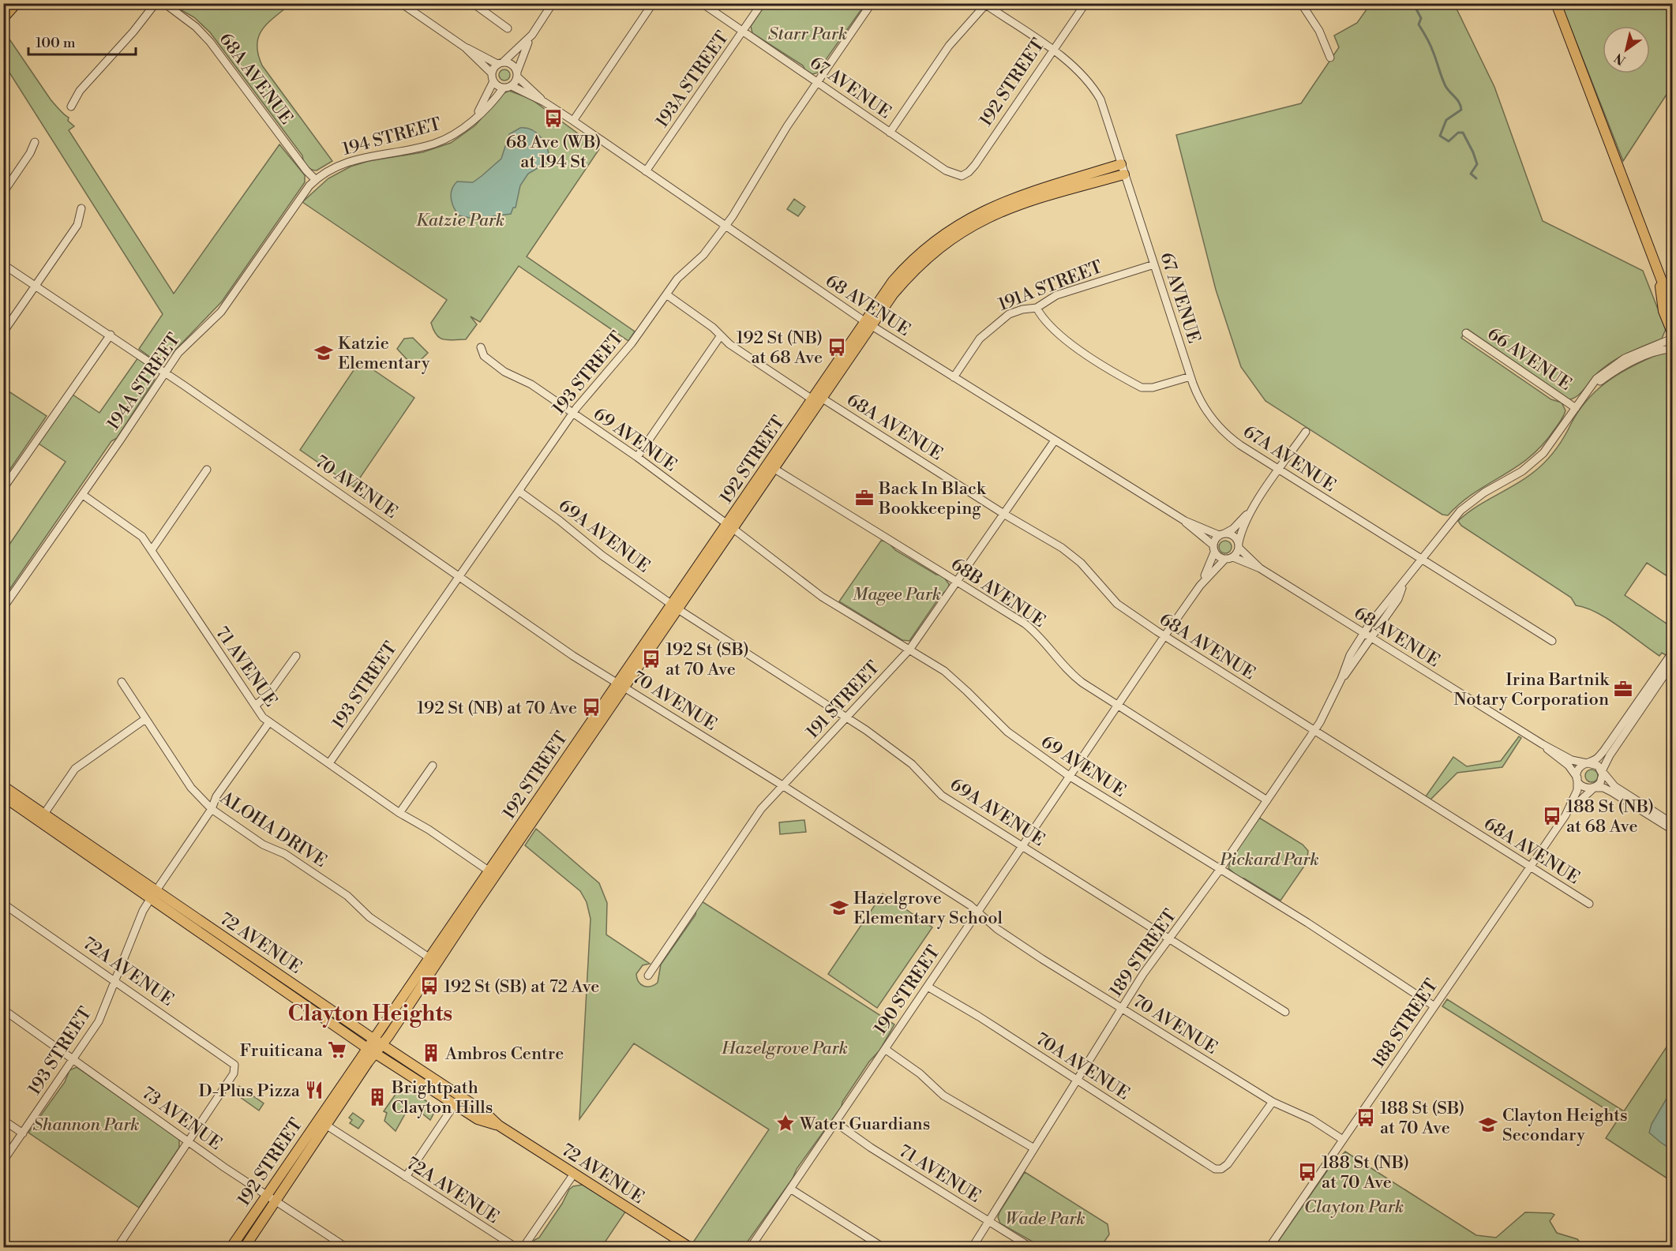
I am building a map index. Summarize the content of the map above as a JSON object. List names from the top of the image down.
{
  "streets": {
    "main road": ["192 STREET", "72 AVENUE"],
    "street": [
      "68A AVENUE",
      "193A STREET",
      "67 AVENUE",
      "194 STREET",
      "191A STREET",
      "68 AVENUE",
      "66 AVENUE",
      "193 STREET",
      "194A STREET",
      "69 AVENUE",
      "67A AVENUE",
      "70 AVENUE",
      "69A AVENUE",
      "68B AVENUE",
      "71 AVENUE",
      "191 STREET",
      "ALOHA DRIVE",
      "189 STREET",
      "72A AVENUE",
      "190 STREET",
      "188 STREET",
      "70A AVENUE",
      "73 AVENUE"
    ]
  },
  "crossings": [
    ["68A AVENUE", "192 STREET"],
    ["68A AVENUE", "194 STREET"],
    ["68A AVENUE", "193 STREET"],
    ["68A AVENUE", "194A STREET"],
    ["68A AVENUE", "191 STREET"],
    ["68A AVENUE", "189 STREET"],
    ["68A AVENUE", "190 STREET"],
    ["68A AVENUE", "188 STREET"],
    ["193A STREET", "67 AVENUE"],
    ["193A STREET", "68 AVENUE"],
    ["192 STREET", "67 AVENUE"],
    ["192 STREET", "68 AVENUE"],
    ["192 STREET", "69 AVENUE"],
    ["192 STREET", "70 AVENUE"],
    ["192 STREET", "69A AVENUE"],
    ["192 STREET", "68B AVENUE"],
    ["192 STREET", "71 AVENUE"],
    ["192 STREET", "ALOHA DRIVE"],
    ["192 STREET", "72 AVENUE"],
    ["192 STREET", "72A AVENUE"],
    ["192 STREET", "73 AVENUE"],
    ["67 AVENUE", "191A STREET"],
    ["67 AVENUE", "193 STREET"],
    ["67 AVENUE", "67A AVENUE"],
    ["194 STREET", "68 AVENUE"],
    ["194 STREET", "194A STREET"],
    ["191A STREET", "68 AVENUE"],
    ["68 AVENUE", "193 STREET"],
    ["68 AVENUE", "191 STREET"],
    ["68 AVENUE", "189 STREET"],
    ["68 AVENUE", "190 STREET"],
    ["68 AVENUE", "188 STREET"],
    ["66 AVENUE", "189 STREET"],
    ["193 STREET", "69 AVENUE"],
    ["193 STREET", "70 AVENUE"],
    ["193 STREET", "69A AVENUE"],
    ["193 STREET", "71 AVENUE"],
    ["193 STREET", "ALOHA DRIVE"],
    ["193 STREET", "72 AVENUE"],
    ["193 STREET", "72A AVENUE"],
    ["193 STREET", "73 AVENUE"],
    ["194A STREET", "70 AVENUE"],
    ["194A STREET", "71 AVENUE"],
    ["69 AVENUE", "191 STREET"],
    ["69 AVENUE", "189 STREET"],
    ["69 AVENUE", "190 STREET"],
    ["69 AVENUE", "188 STREET"],
    ["67A AVENUE", "189 STREET"],
    ["70 AVENUE", "191 STREET"],
    ["70 AVENUE", "189 STREET"],
    ["70 AVENUE", "190 STREET"],
    ["70 AVENUE", "188 STREET"],
    ["70 AVENUE", "70A AVENUE"],
    ["69A AVENUE", "191 STREET"],
    ["69A AVENUE", "189 STREET"],
    ["69A AVENUE", "190 STREET"],
    ["68B AVENUE", "191 STREET"],
    ["68B AVENUE", "189 STREET"],
    ["68B AVENUE", "190 STREET"],
    ["71 AVENUE", "189 STREET"],
    ["71 AVENUE", "190 STREET"],
    ["189 STREET", "70A AVENUE"],
    ["72A AVENUE", "73 AVENUE"],
    ["190 STREET", "70A AVENUE"]
  ],
  "districts": ["Clayton Heights"],
  "parks": [
    "Starr Park",
    "Katzie Park",
    "Magee Park",
    "Pickard Park",
    "Hazelgrove Park",
    "Shannon Park",
    "Clayton Park",
    "Wade Park"
  ],
  "places": {
    "bus stop": [
      "68 Ave (WB) at 194 St",
      "192 St (NB) at 68 Ave",
      "192 St (SB) at 70 Ave",
      "192 St (NB) at 70 Ave",
      "188 St (NB) at 68 Ave",
      "192 St (SB) at 72 Ave",
      "188 St (SB) at 70 Ave",
      "188 St (NB) at 70 Ave"
    ],
    "school or university": ["Katzie Elementary", "Hazelgrove Elementary School", "Clayton Heights Secondary"],
    "office": ["Back In Black Bookkeeping", "Irina Bartnik Notary Corporation"],
    "supermarket": ["Fruiticana"],
    "building": ["Ambros Centre", "Brightpath Clayton Hills"],
    "restaurant": ["D-Plus Pizza"],
    "place": ["Water Guardians"]
  },
  "scale_bar": "100 m",
  "north": "bottom left"
}
